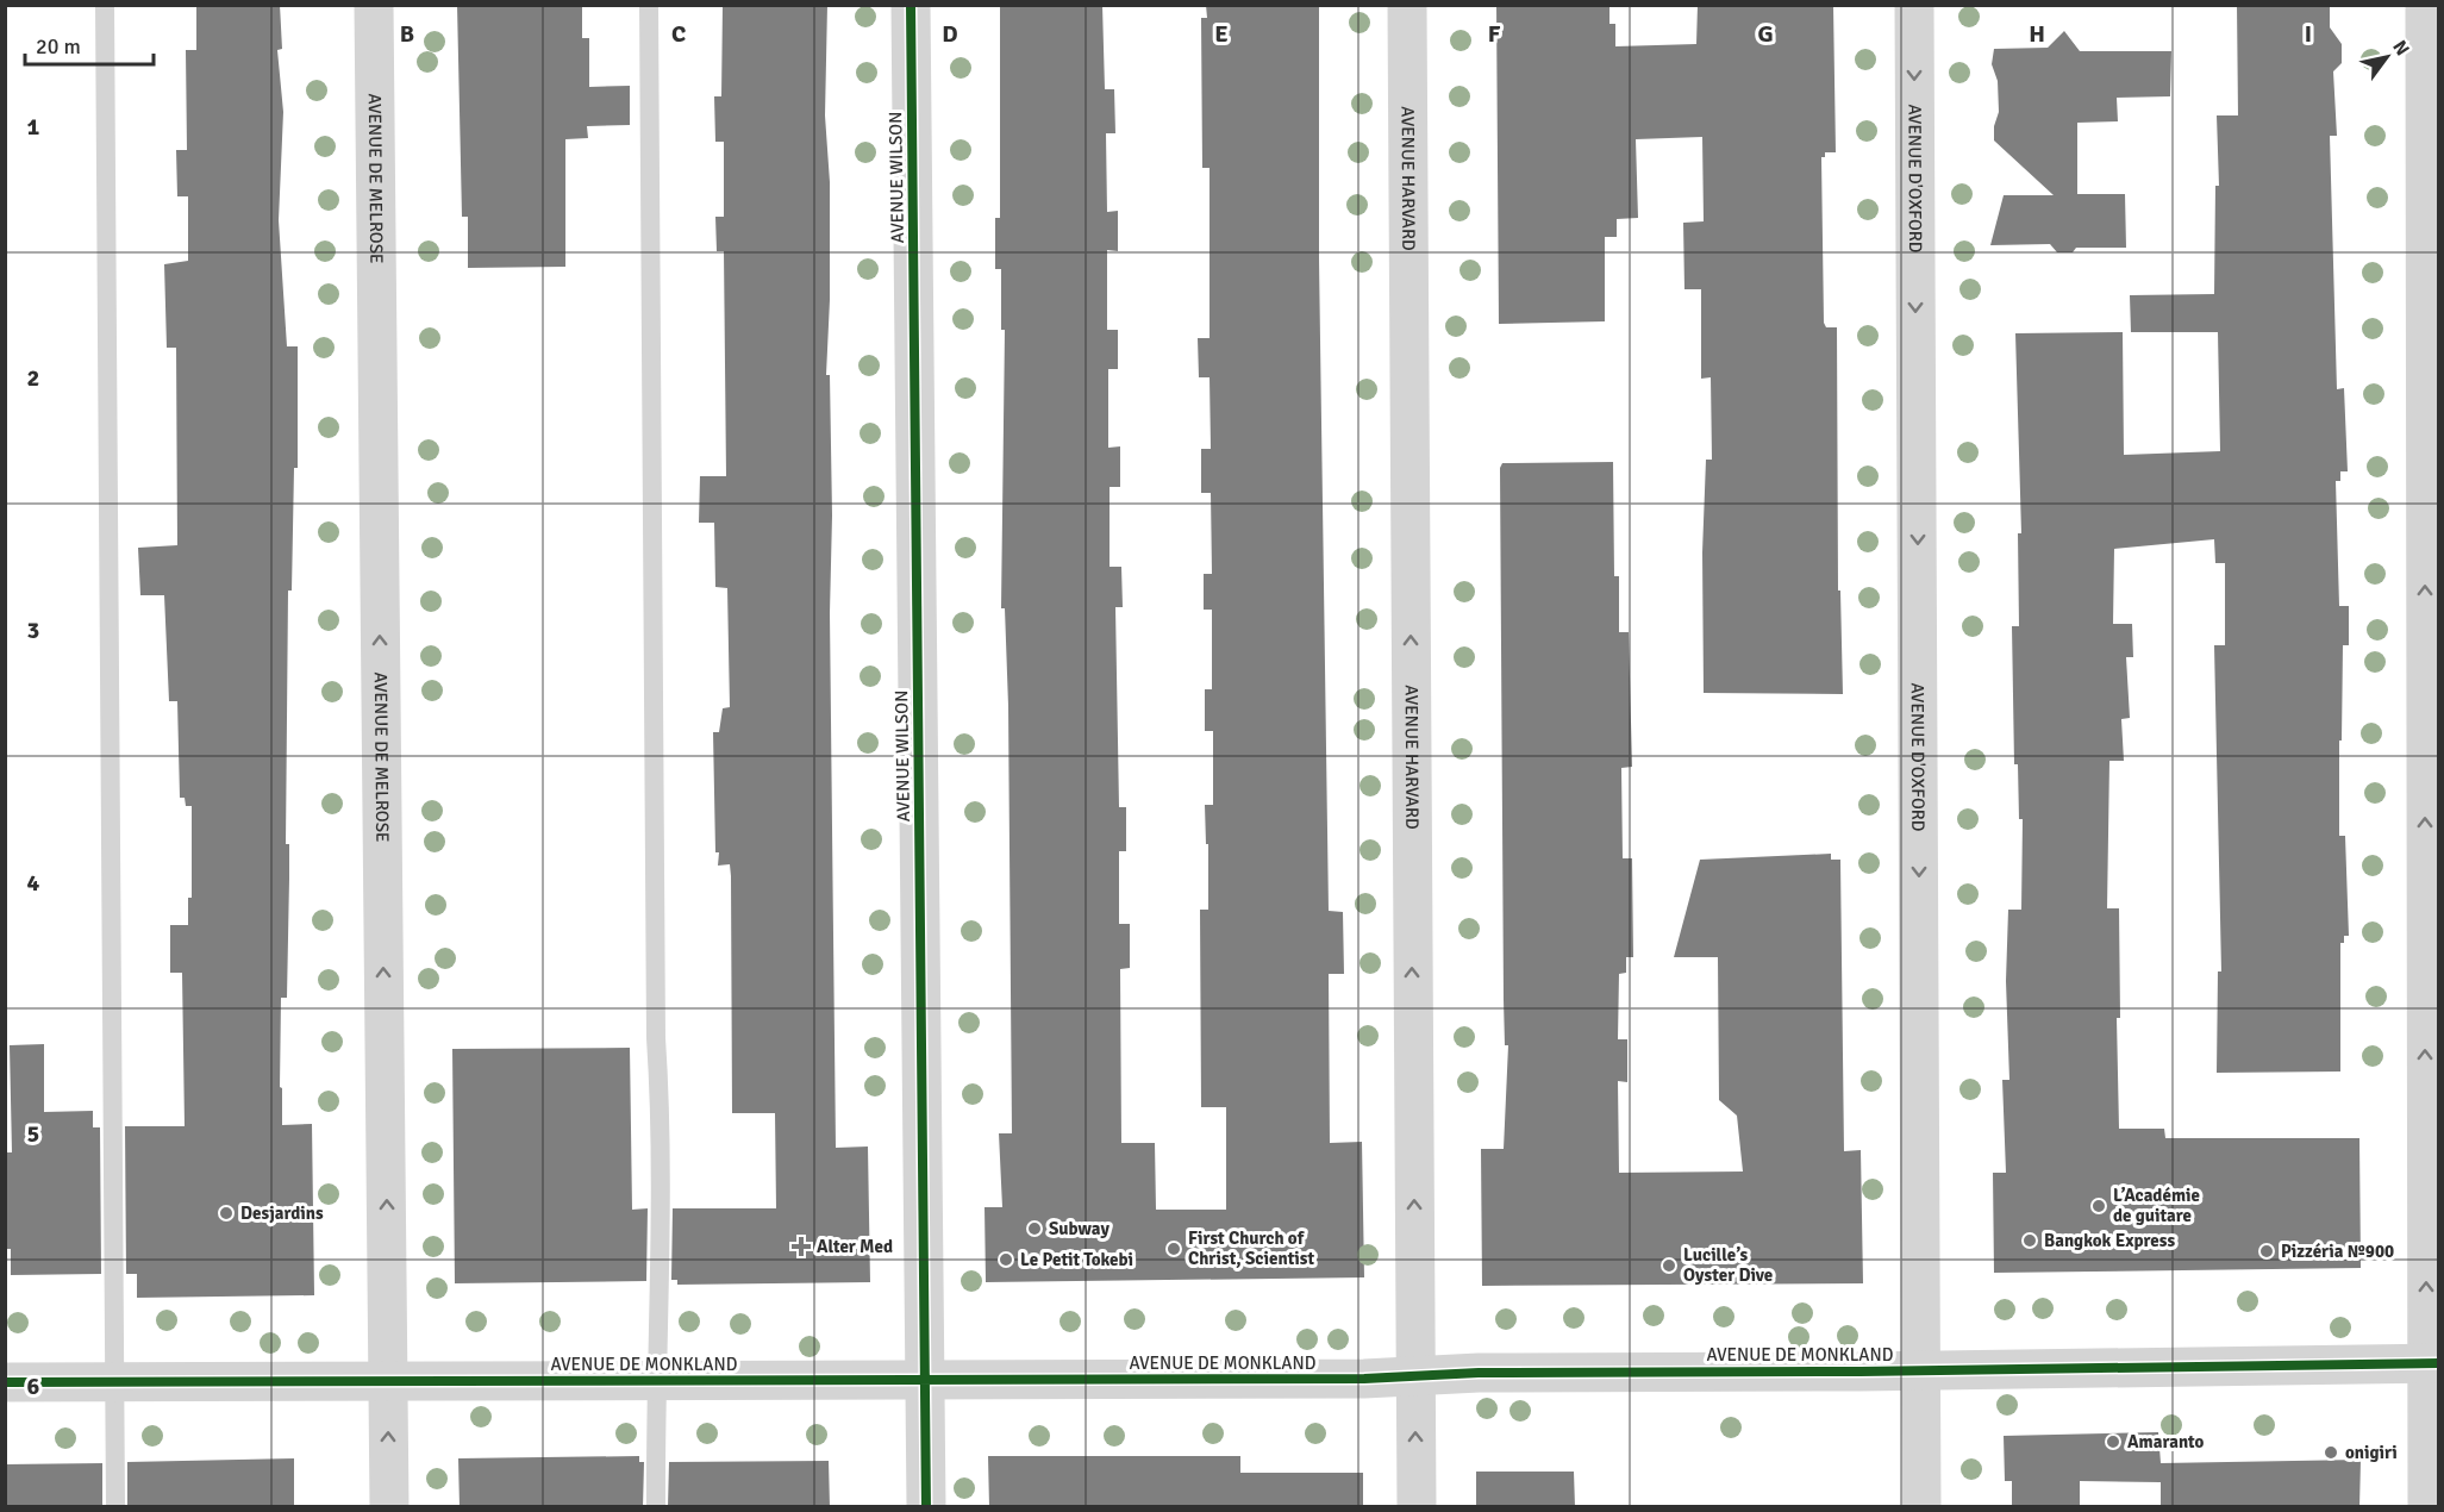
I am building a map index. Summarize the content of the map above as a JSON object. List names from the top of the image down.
{
  "streets": {
    "street": [
      "AVENUE DE MELROSE",
      "AVENUE WILSON",
      "AVENUE HARVARD",
      "AVENUE D'OXFORD",
      "AVENUE DE MONKLAND"
    ]
  },
  "crossings": [
    ["AVENUE DE MELROSE", "AVENUE DE MONKLAND"],
    ["AVENUE WILSON", "AVENUE DE MONKLAND"],
    ["AVENUE HARVARD", "AVENUE DE MONKLAND"],
    ["AVENUE D'OXFORD", "AVENUE DE MONKLAND"]
  ],
  "one_way": ["AVENUE DE MELROSE", "AVENUE HARVARD", "AVENUE D'OXFORD"],
  "places": {
    "other": [
      "L’Académie de guitare",
      "Desjardins",
      "Subway",
      "Bangkok Express",
      "First Church of Christ, Scientist",
      "Pizzéria №900",
      "Le Petit Tokebi",
      "Lucille’s Oyster Dive",
      "Amaranto",
      "onigiri"
    ],
    "health": ["Alter Med"]
  },
  "scale_bar": "20 m",
  "north": "top right",
  "grid": {
    "columns": [
      "B",
      "C",
      "D",
      "E",
      "F",
      "G",
      "H",
      "I"
    ],
    "rows": [
      "1",
      "2",
      "3",
      "4",
      "5",
      "6"
    ]
  }
}
